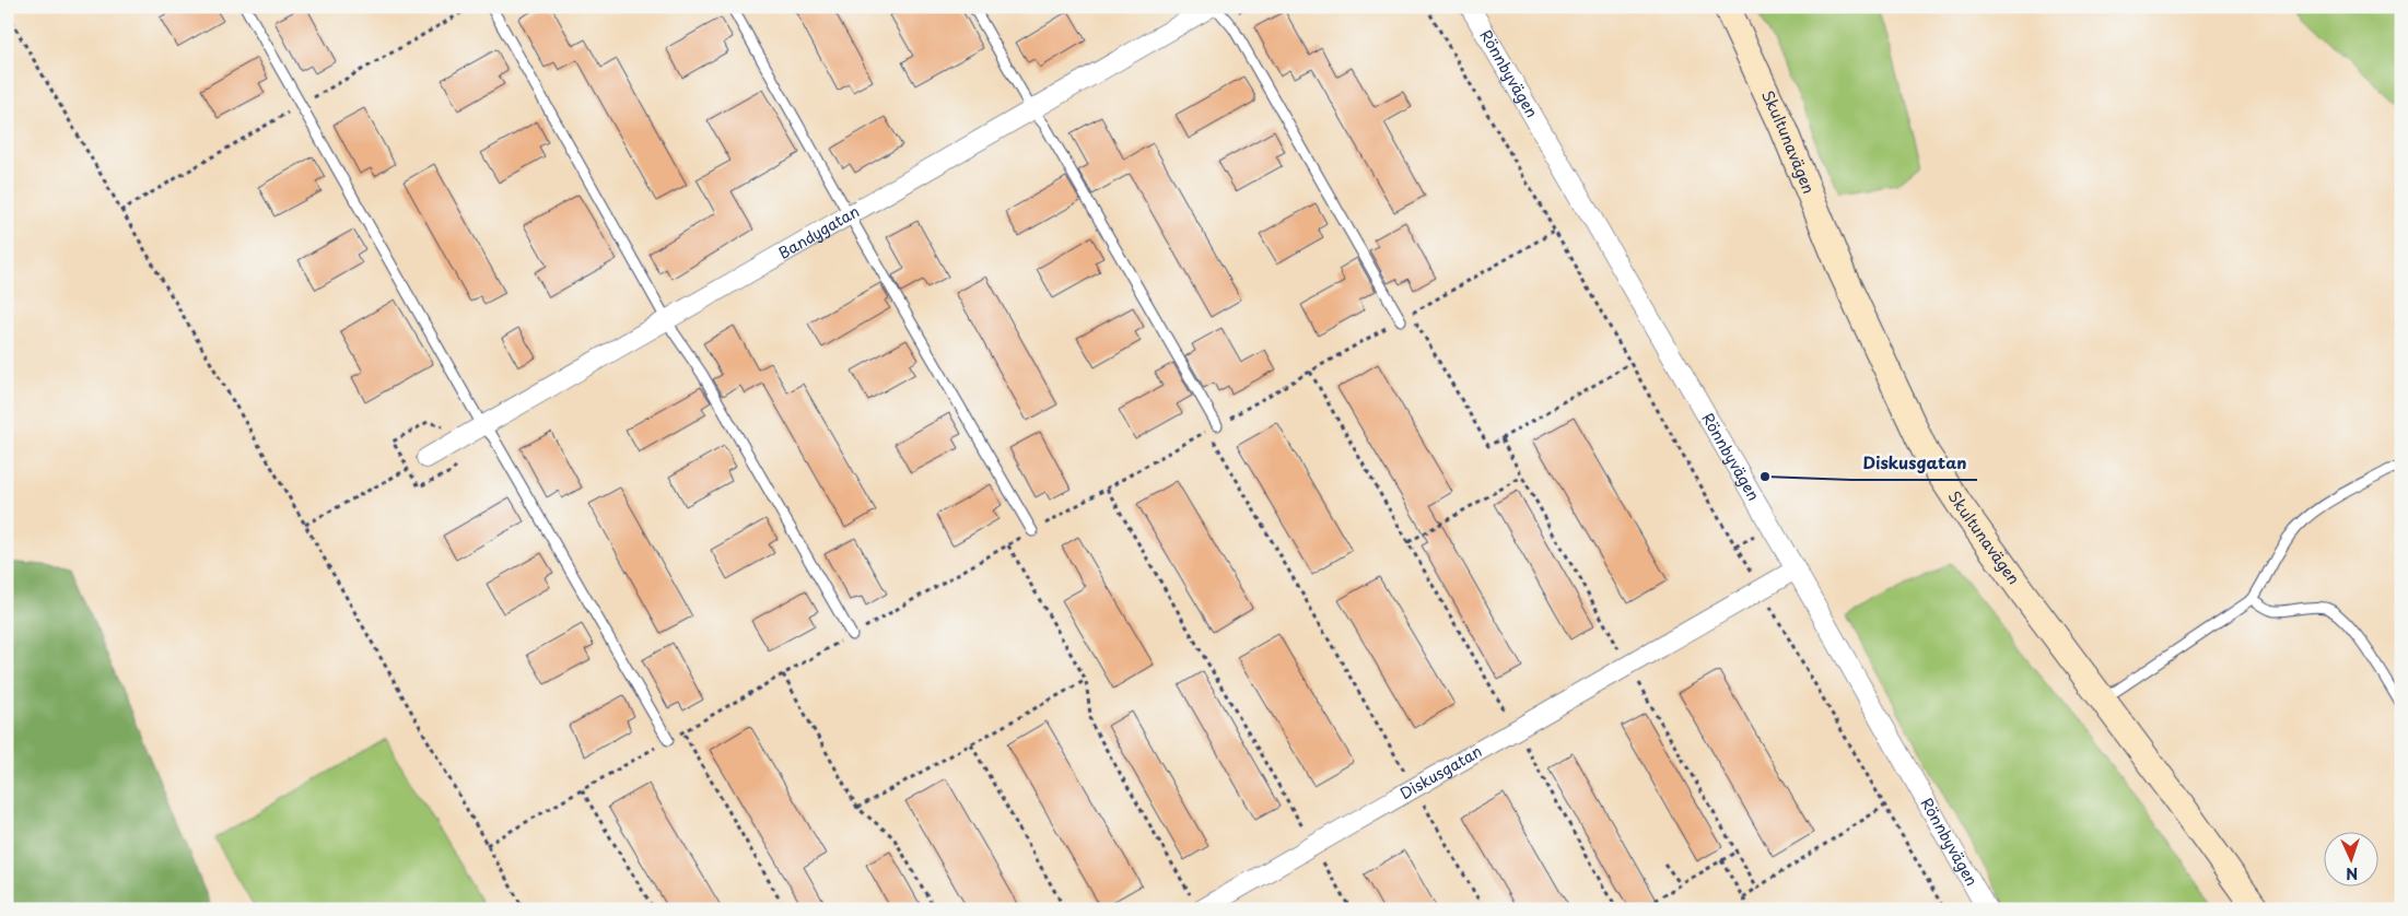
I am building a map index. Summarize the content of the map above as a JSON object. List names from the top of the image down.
{
  "streets": {
    "main road": ["Skultunavägen"],
    "street": ["Rönnbyvägen", "Bandygatan", "Diskusgatan"]
  },
  "crossings": [
    ["Rönnbyvägen", "Diskusgatan"]
  ],
  "places": ["Diskusgatan"],
  "north": "bottom"
}
